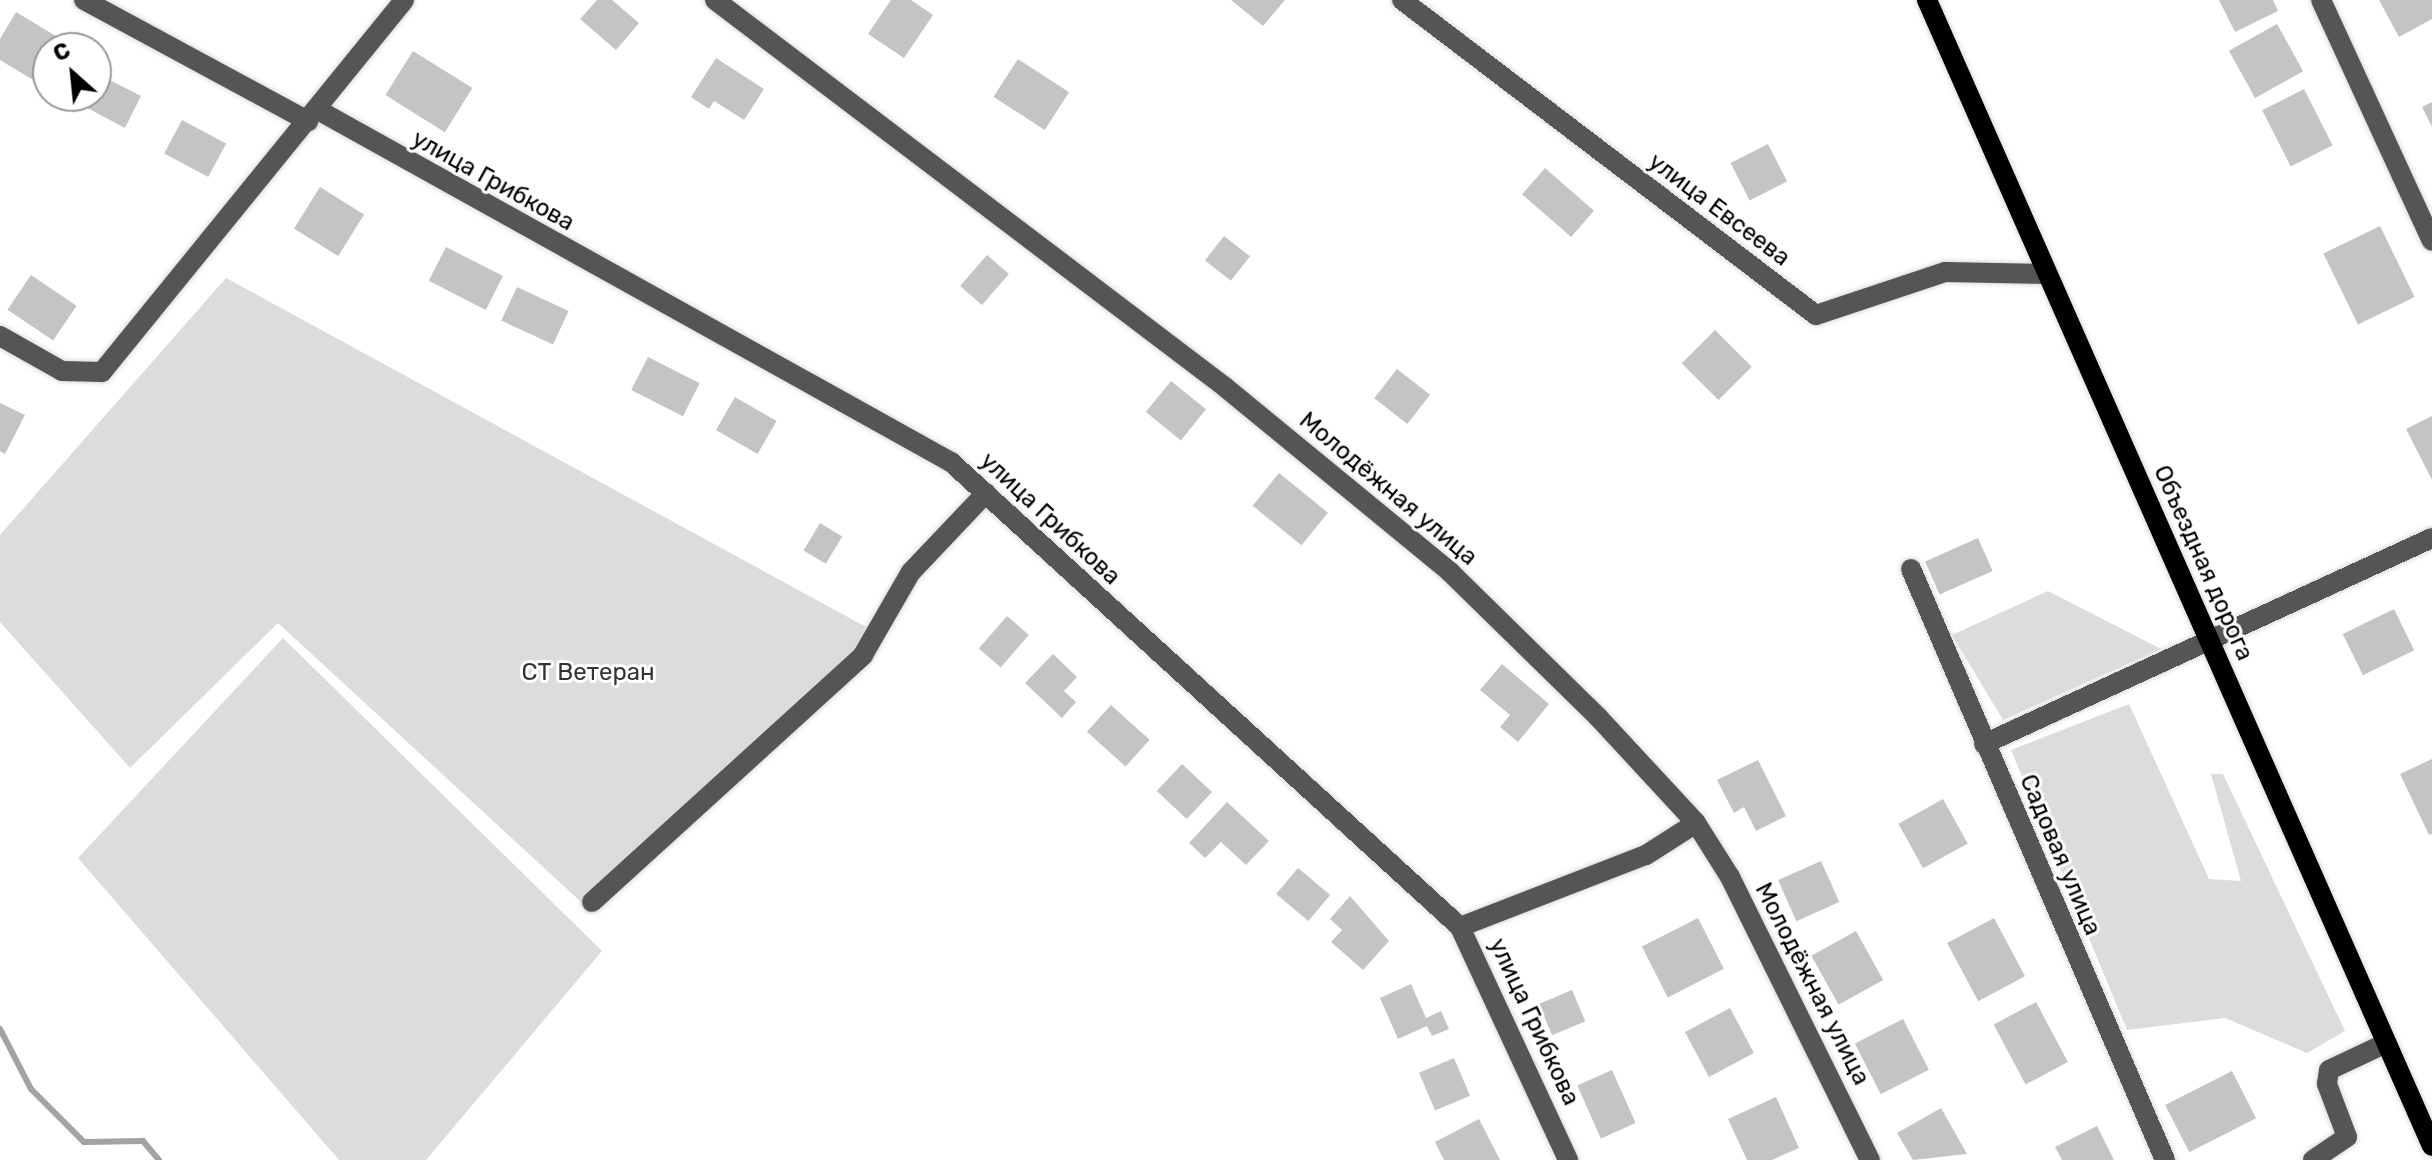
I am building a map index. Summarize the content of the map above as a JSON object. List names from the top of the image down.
{
  "streets": {
    "main road": ["Объездная дорога"],
    "street": [
      "улица Грибкова",
      "улица Евсеева",
      "Молодёжная улица",
      "Садовая улица"
    ]
  },
  "crossings": [
    ["улица Евсеева", "Объездная дорога"]
  ],
  "parks": ["СТ Ветеран"],
  "north": "top left"
}
